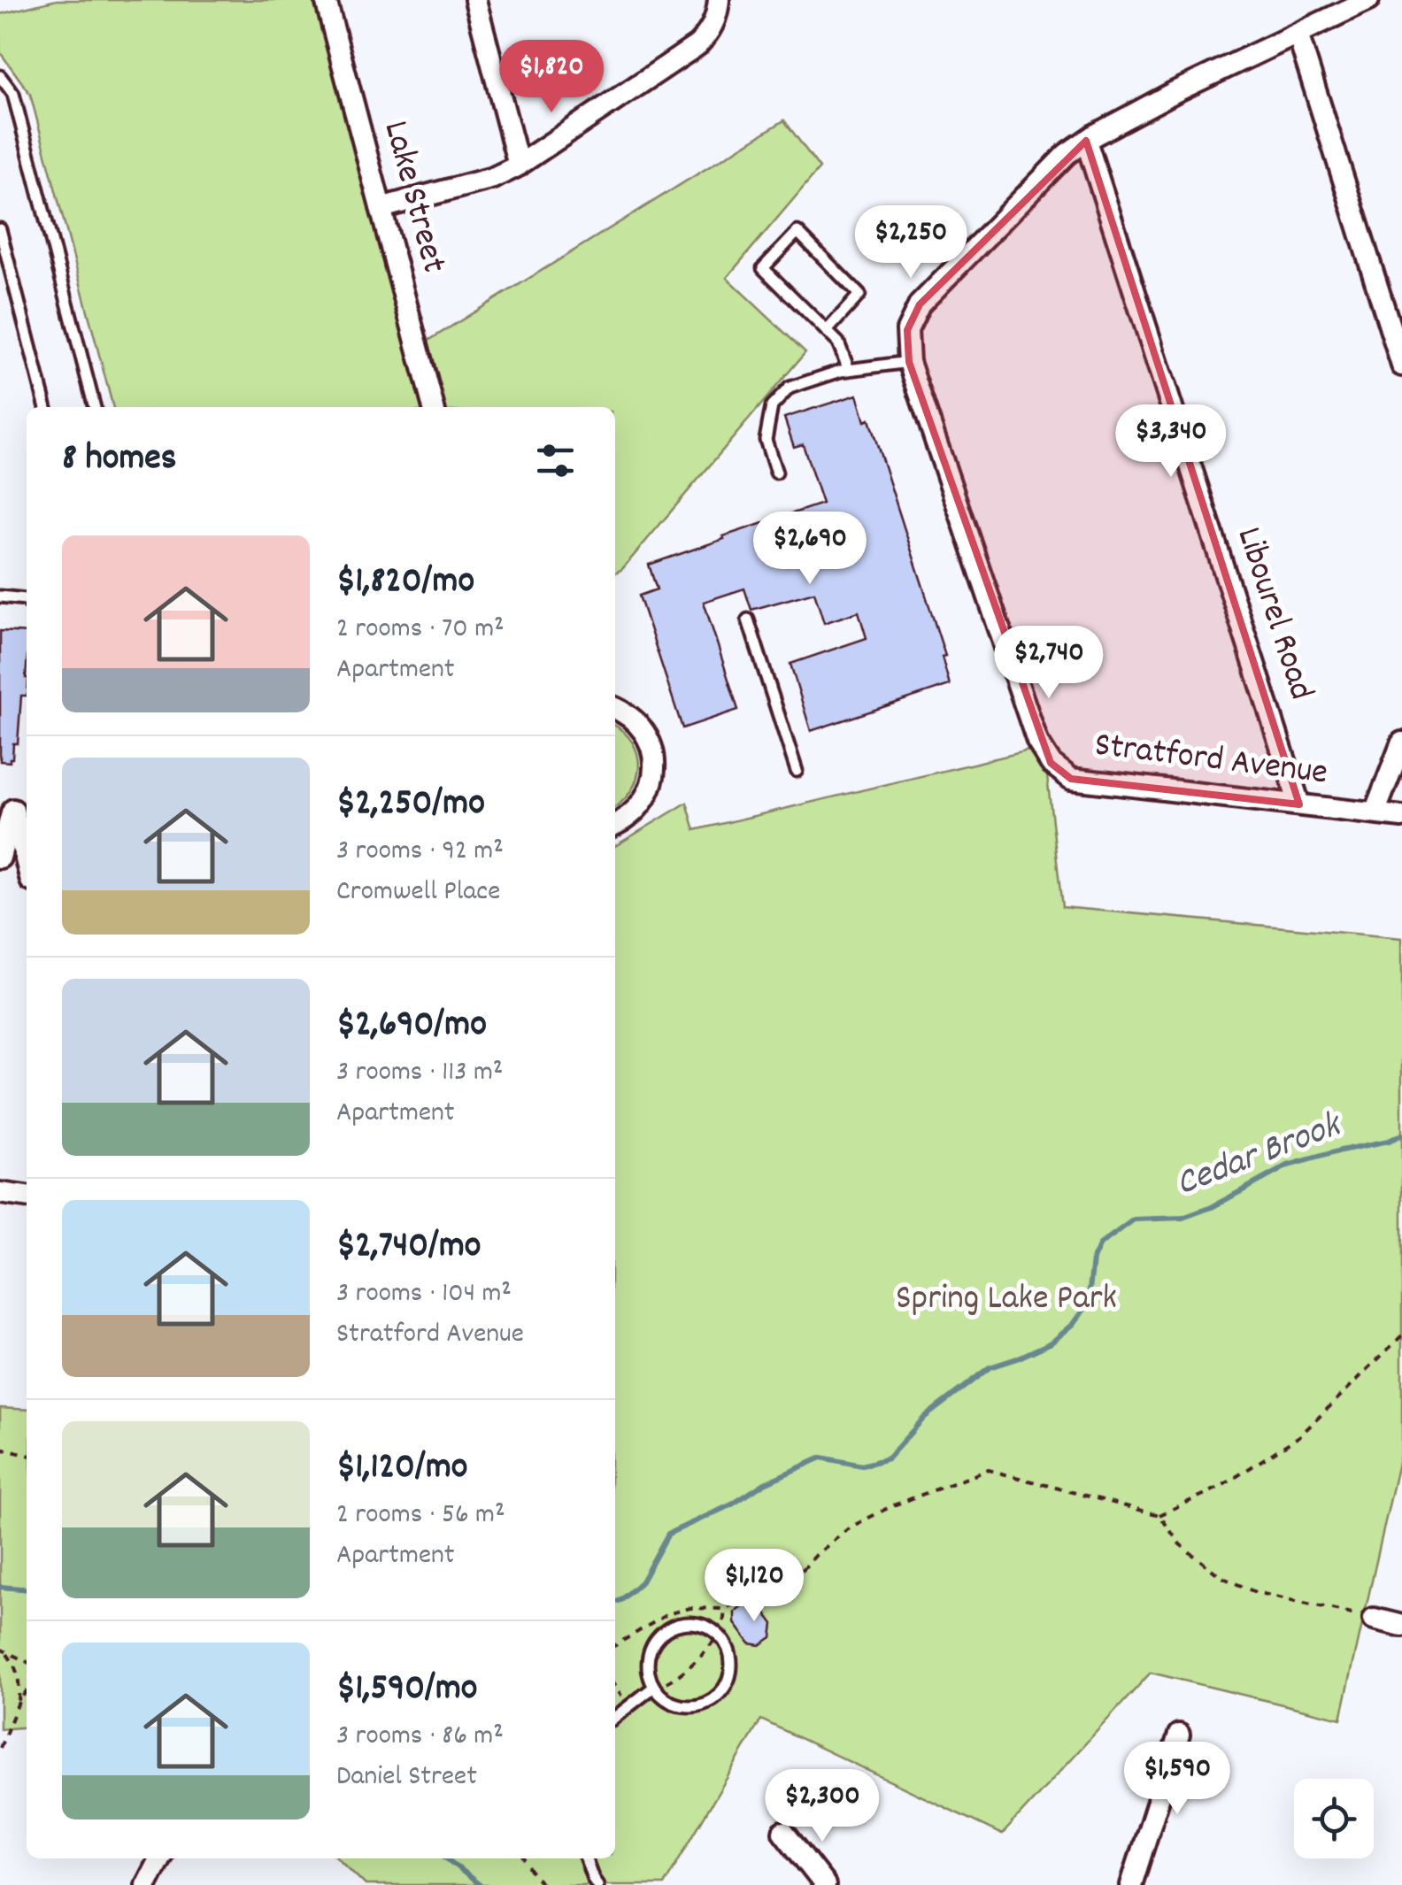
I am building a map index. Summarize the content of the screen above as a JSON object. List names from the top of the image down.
{
  "streets": {
    "street": ["Lake Street", "Libourel Road", "Stratford Avenue"]
  },
  "crossings": [
    ["Libourel Road", "Stratford Avenue"]
  ],
  "water": ["Cedar Brook"],
  "parks": ["Spring Lake Park"],
  "page": {
    "price": [
      "$1,820",
      "$2,250",
      "$3,340",
      "$2,690",
      "$2,740",
      "$1,120",
      "$1,590",
      "$2,300"
    ],
    "heading": "8 homes",
    "list": [
      {
        "name": "$1,820/mo",
        "note": "2 rooms · 70 m² · Apartment"
      },
      {
        "name": "$2,250/mo",
        "note": "3 rooms · 92 m² · Cromwell Place"
      },
      {
        "name": "$2,690/mo",
        "note": "3 rooms · 113 m² · Apartment"
      },
      {
        "name": "$2,740/mo",
        "note": "3 rooms · 104 m² · Stratford Avenue"
      },
      {
        "name": "$1,120/mo",
        "note": "2 rooms · 56 m² · Apartment"
      },
      {
        "name": "$1,590/mo",
        "note": "3 rooms · 86 m² · Daniel Street"
      }
    ]
  }
}
